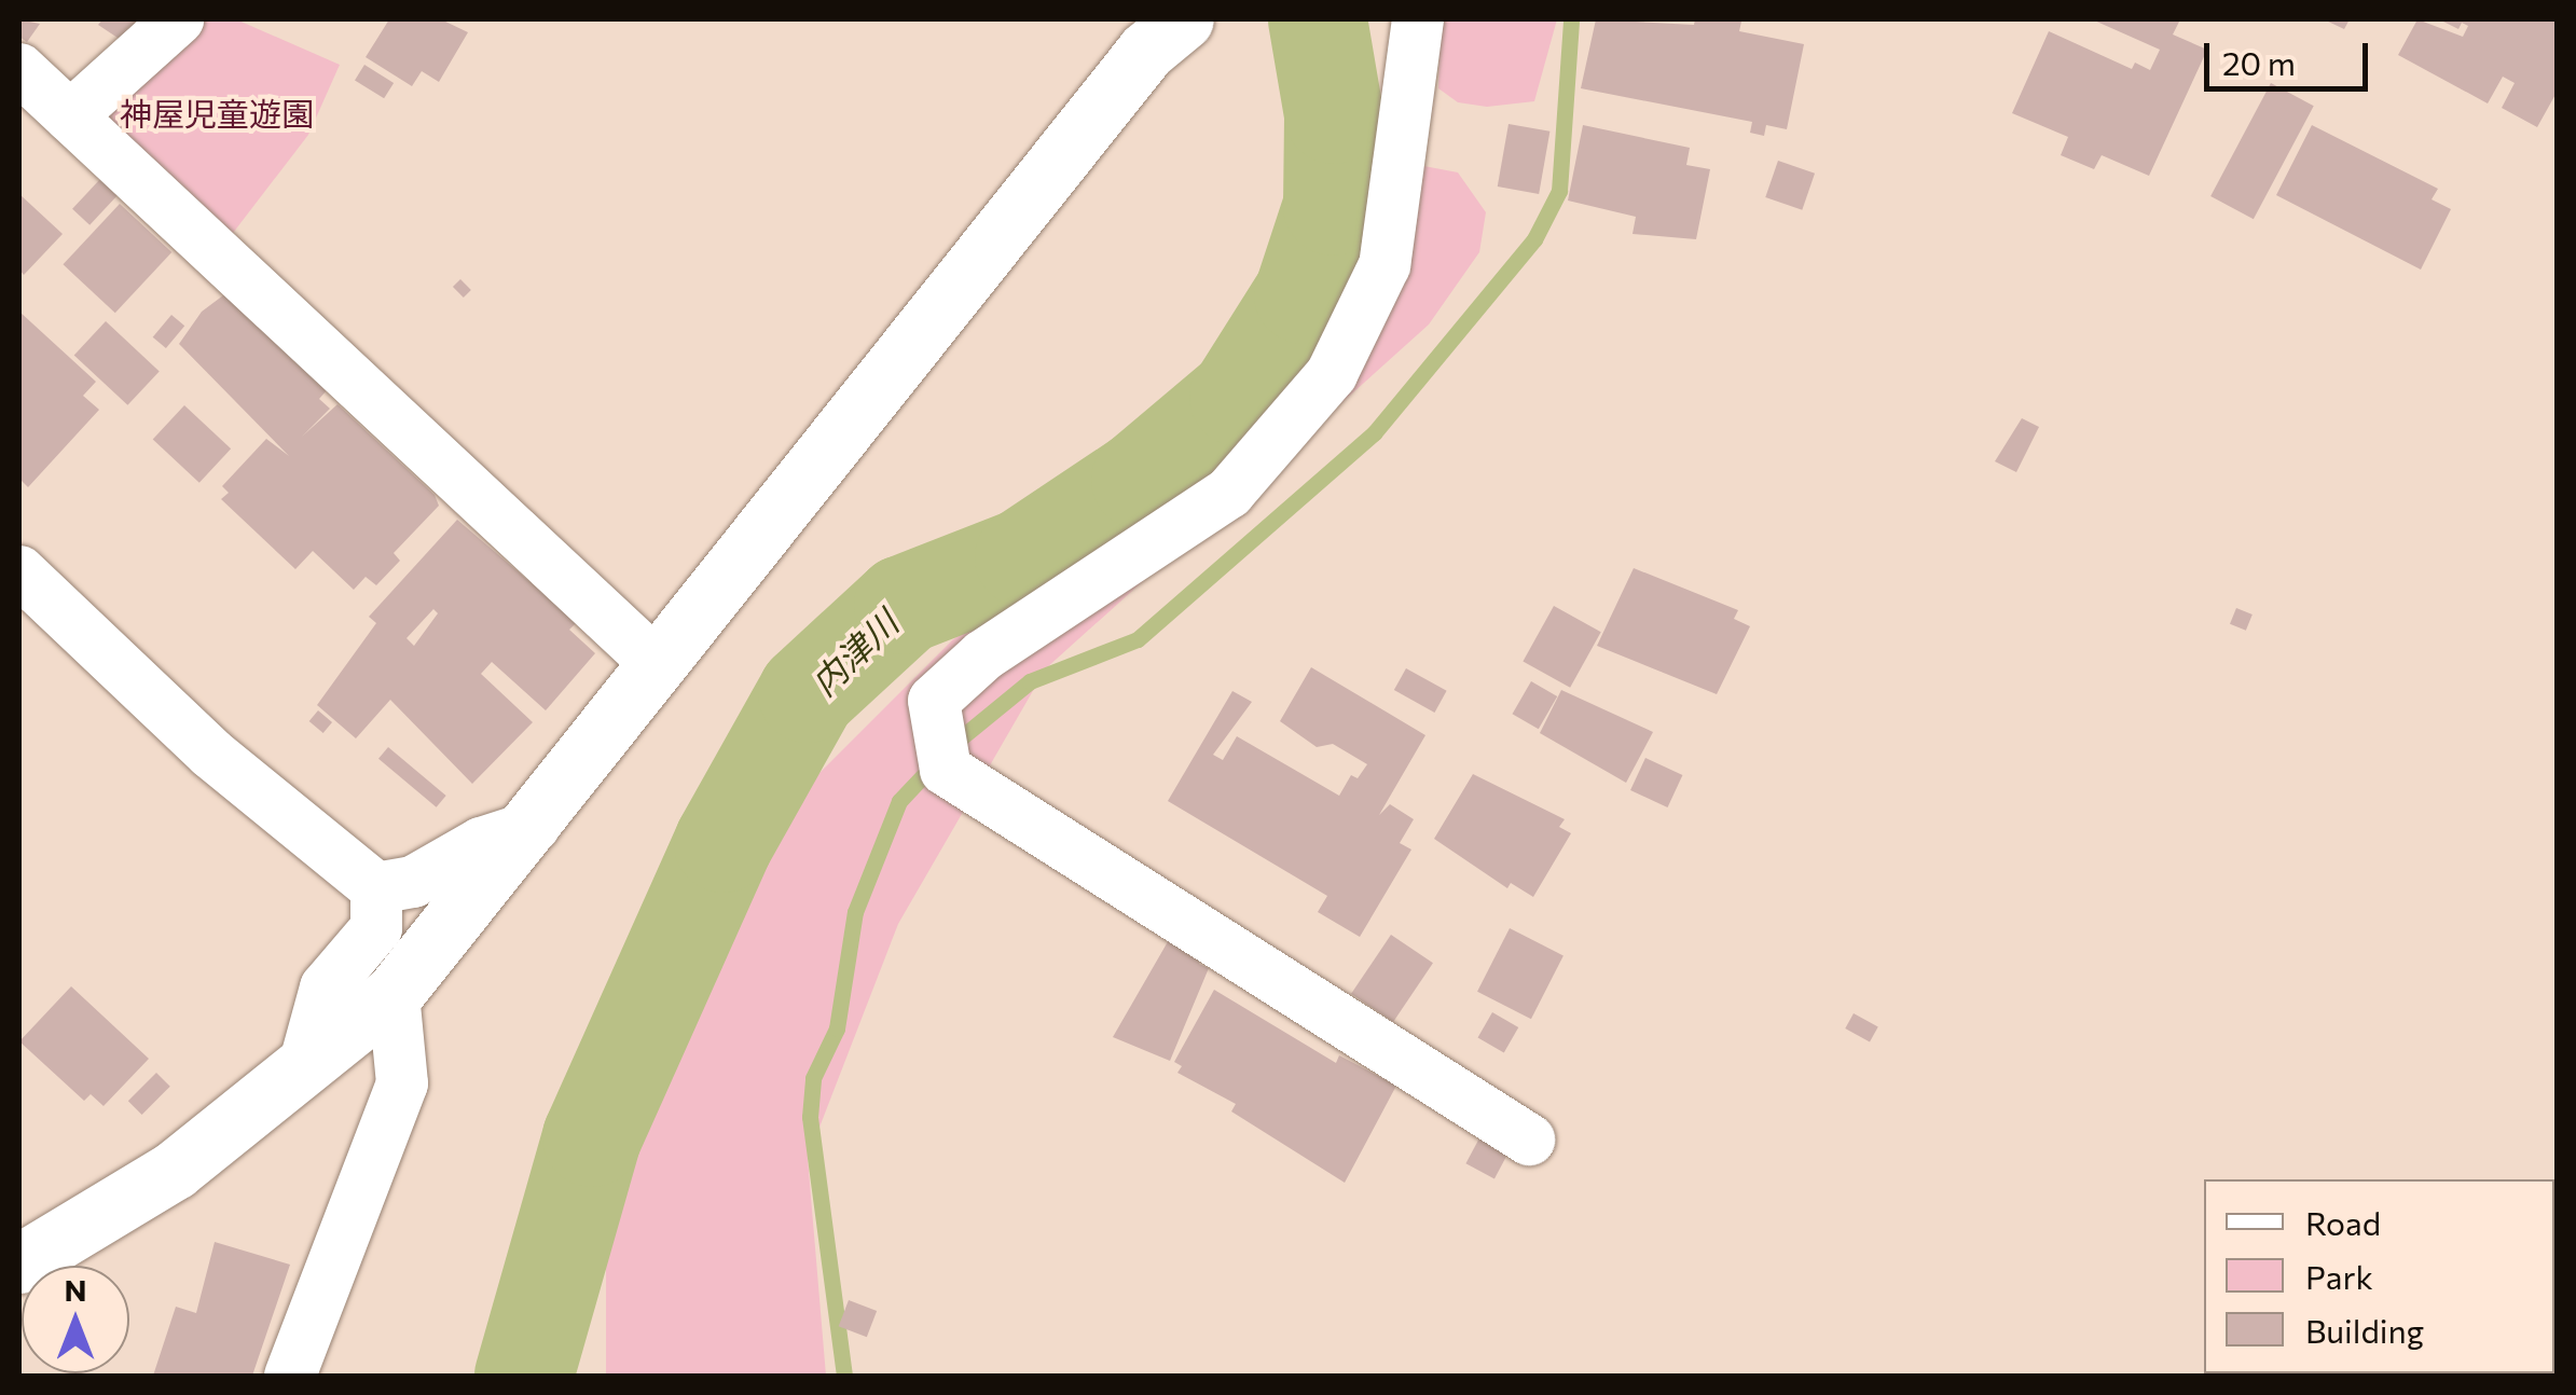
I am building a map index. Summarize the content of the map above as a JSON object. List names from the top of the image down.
{
  "water": ["内津川"],
  "parks": ["神屋児童遊園"],
  "legend": ["Road", "Park", "Building"],
  "scale_bar": "20 m",
  "north": "top"
}
